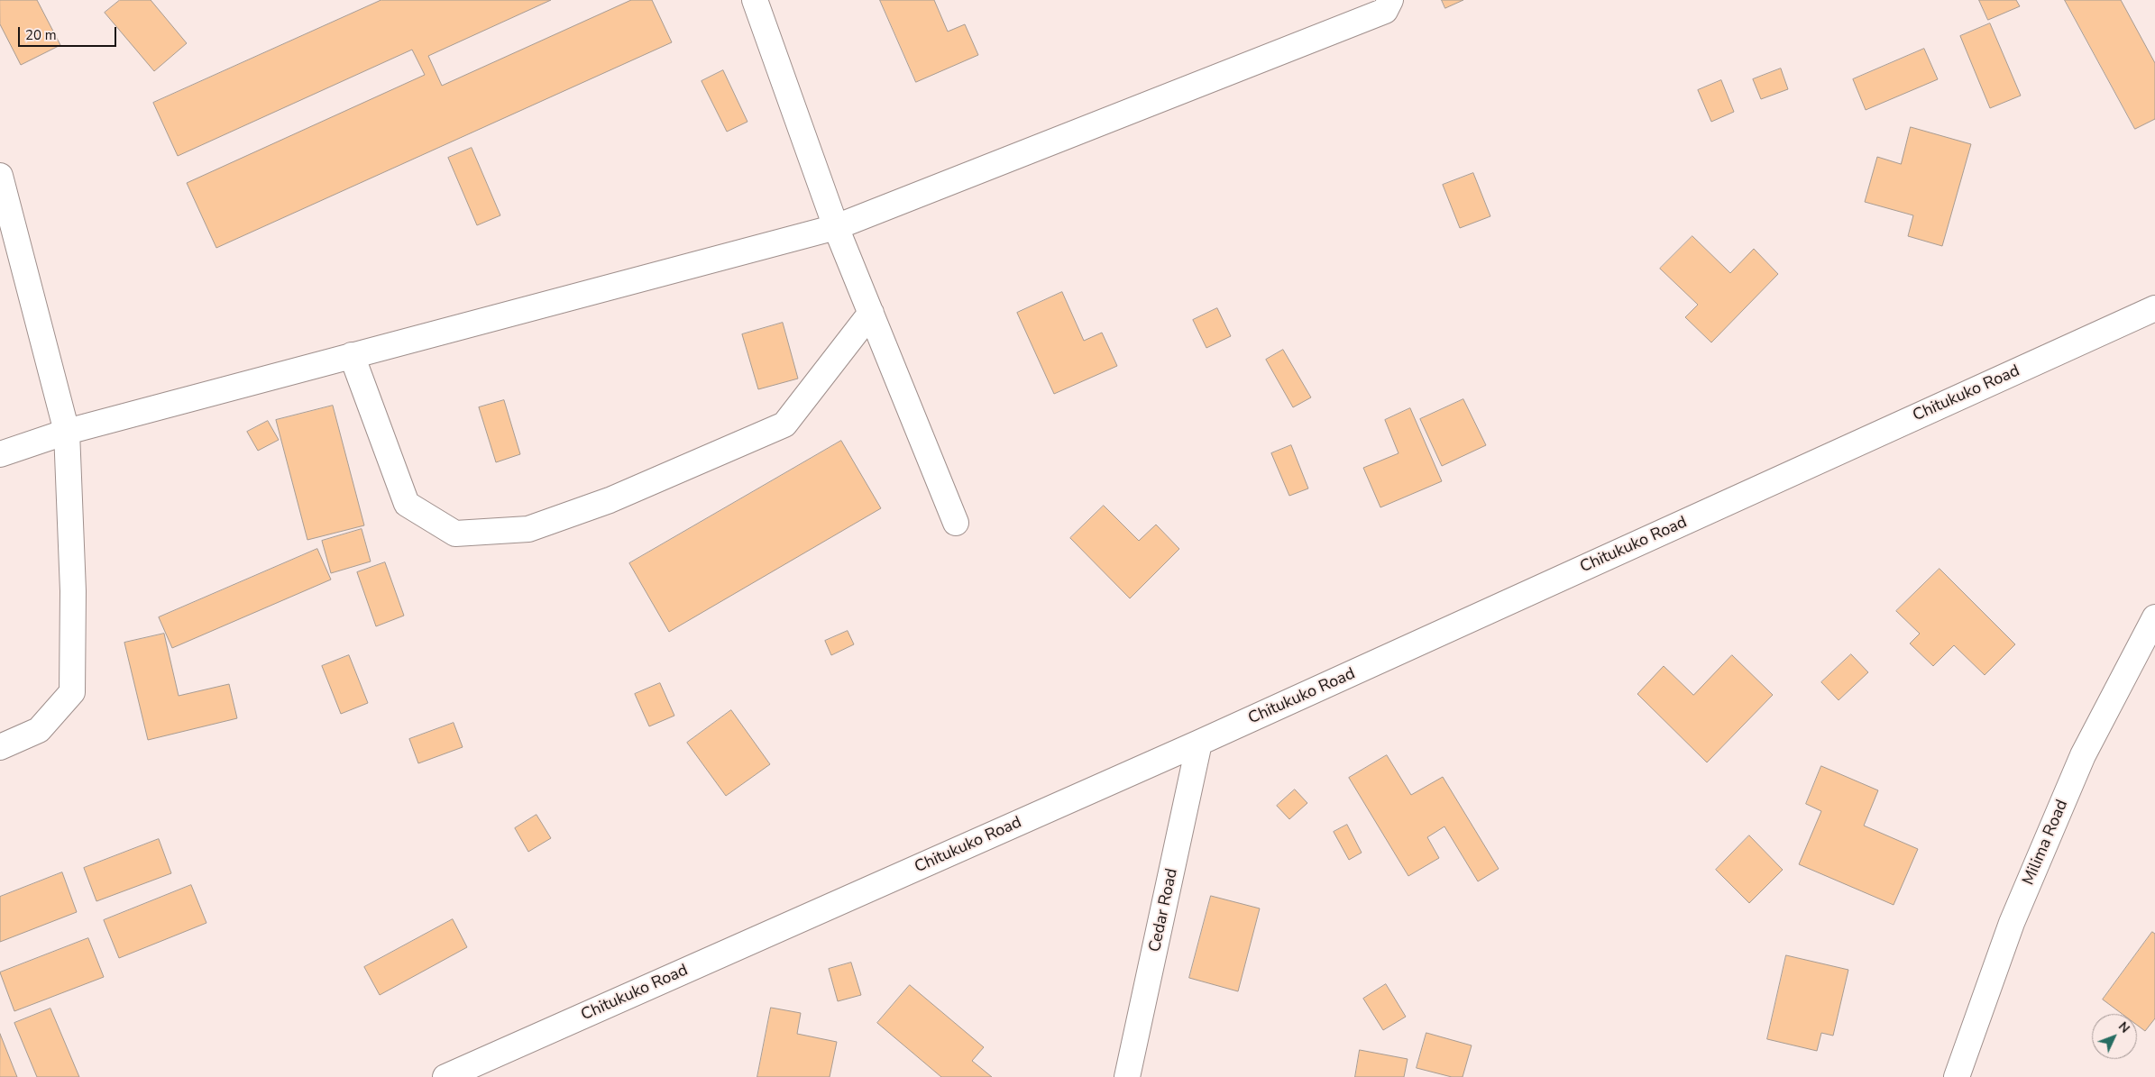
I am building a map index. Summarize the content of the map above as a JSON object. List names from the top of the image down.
{
  "streets": {
    "street": ["Chitukuko Road", "Milima Road", "Cedar Road"]
  },
  "crossings": [
    ["Chitukuko Road", "Cedar Road"]
  ],
  "scale_bar": "20 m",
  "north": "top right"
}
